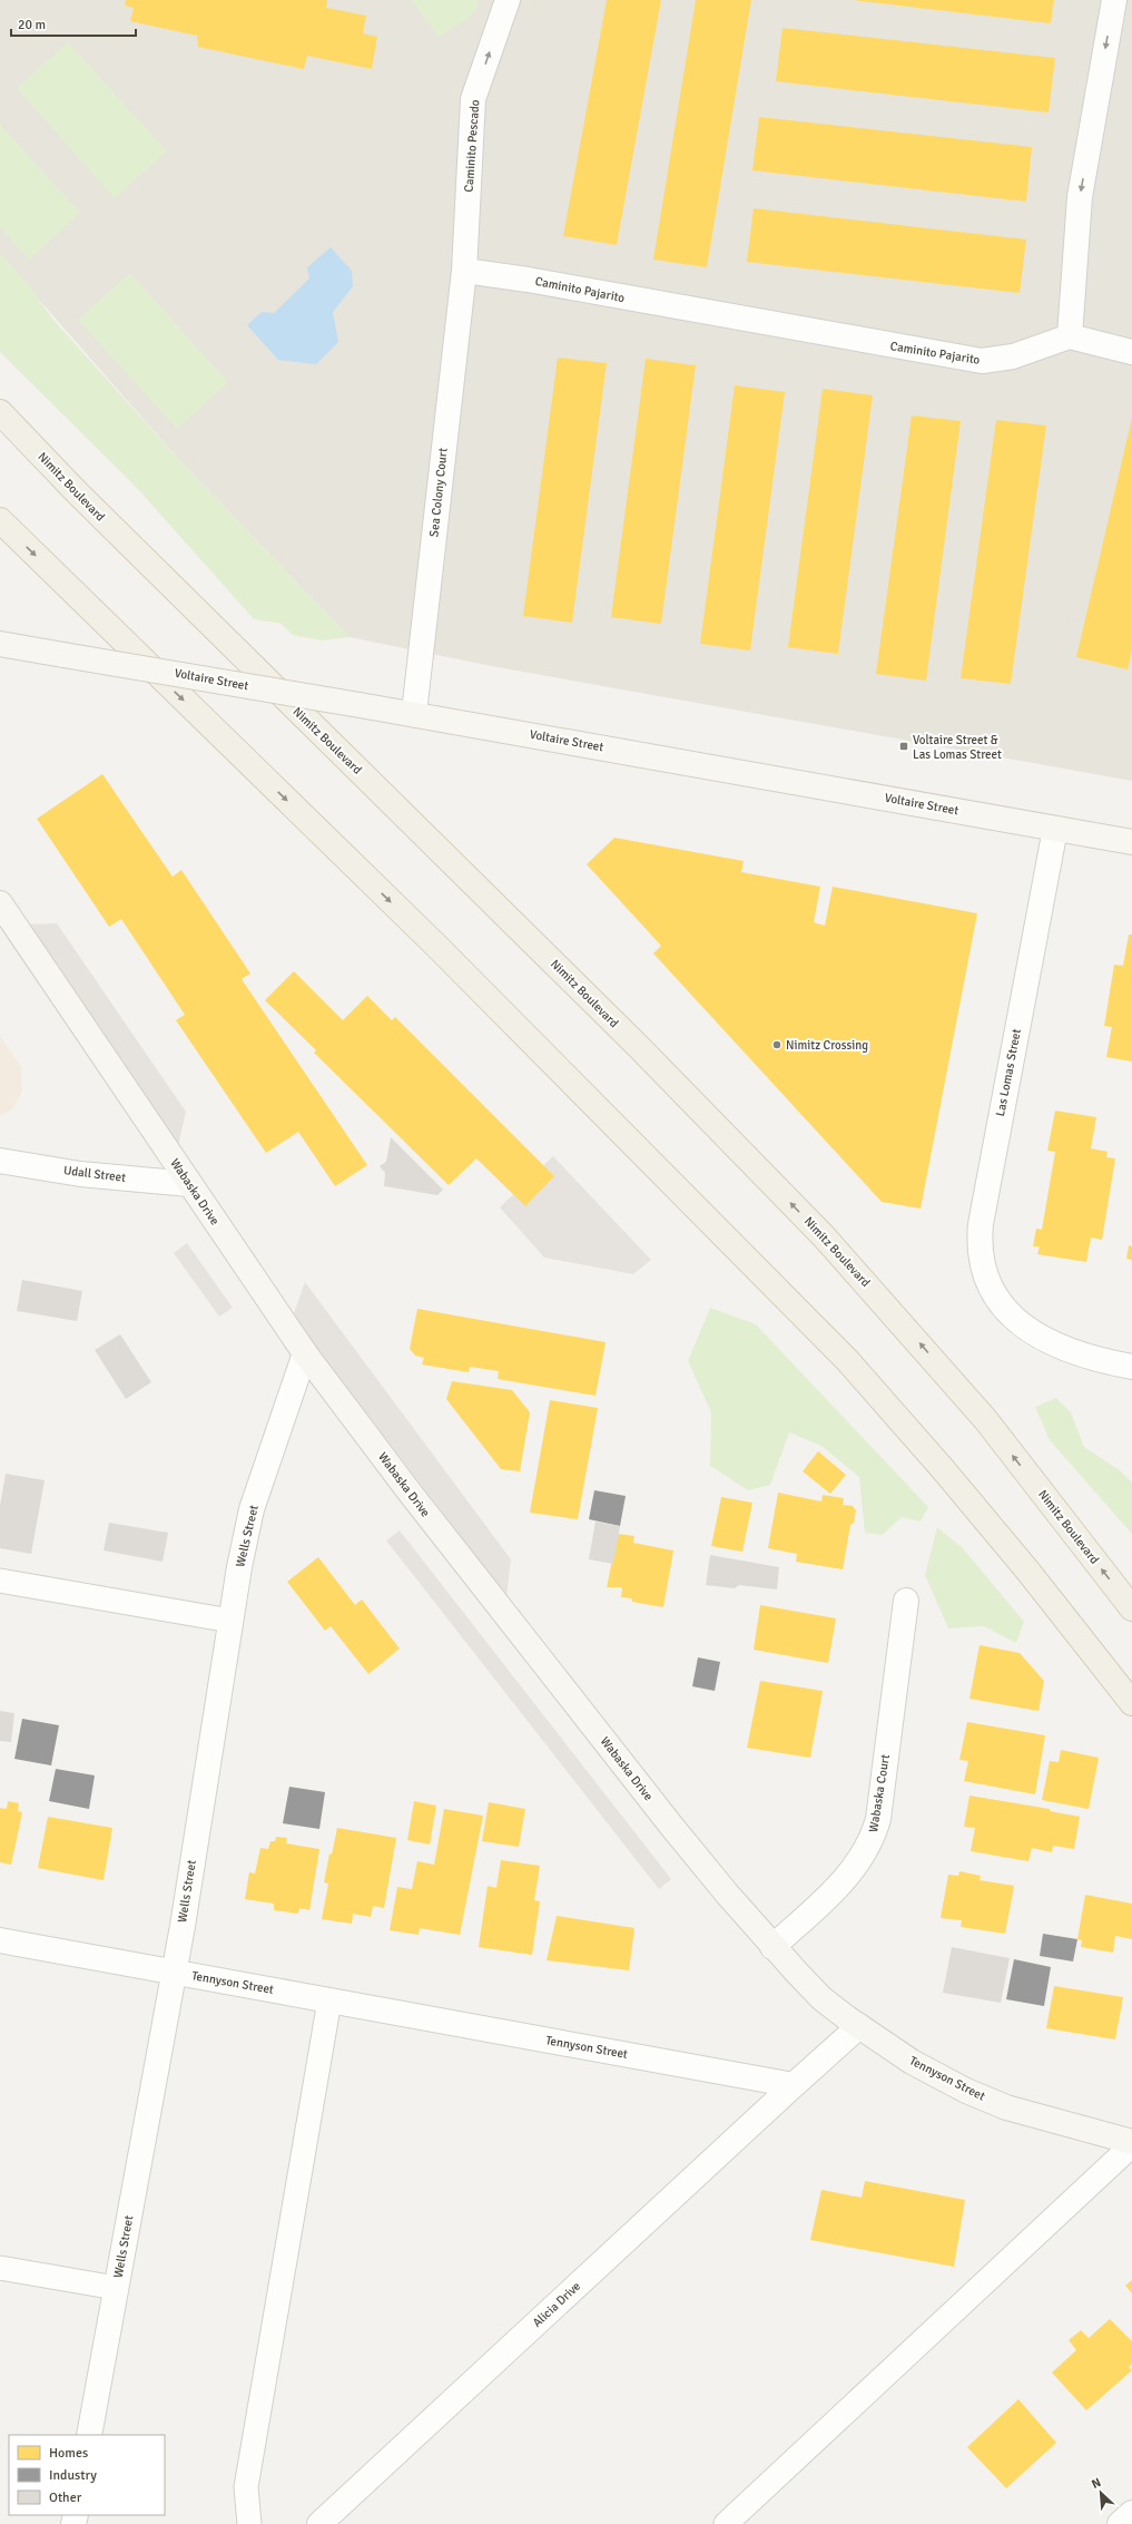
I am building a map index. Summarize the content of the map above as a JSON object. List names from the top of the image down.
{
  "streets": {
    "main road": [
      "Nimitz Boulevard",
      "Voltaire Street",
      "Wabaska Drive",
      "Tennyson Street"
    ],
    "street": [
      "Caminito Pescado",
      "Caminito Pajarito",
      "Sea Colony Court",
      "Las Lomas Street",
      "Udall Street",
      "Wells Street",
      "Wabaska Court",
      "Alicia Drive"
    ]
  },
  "crossings": [
    ["Caminito Pescado", "Caminito Pajarito"],
    ["Caminito Pescado", "Sea Colony Court"],
    ["Caminito Pajarito", "Sea Colony Court"],
    ["Sea Colony Court", "Voltaire Street"],
    ["Voltaire Street", "Las Lomas Street"],
    ["Udall Street", "Wabaska Drive"],
    ["Wabaska Drive", "Wells Street"],
    ["Wabaska Drive", "Wabaska Court"],
    ["Wabaska Drive", "Tennyson Street"],
    ["Wells Street", "Tennyson Street"],
    ["Tennyson Street", "Alicia Drive"]
  ],
  "one_way": ["Caminito Pescado"],
  "places": {
    "transit": ["Voltaire Street & Las Lomas Street"],
    "other": ["Nimitz Crossing"]
  },
  "legend": ["Homes", "Industry", "Other"],
  "scale_bar": "20 m",
  "north": "top left"
}
